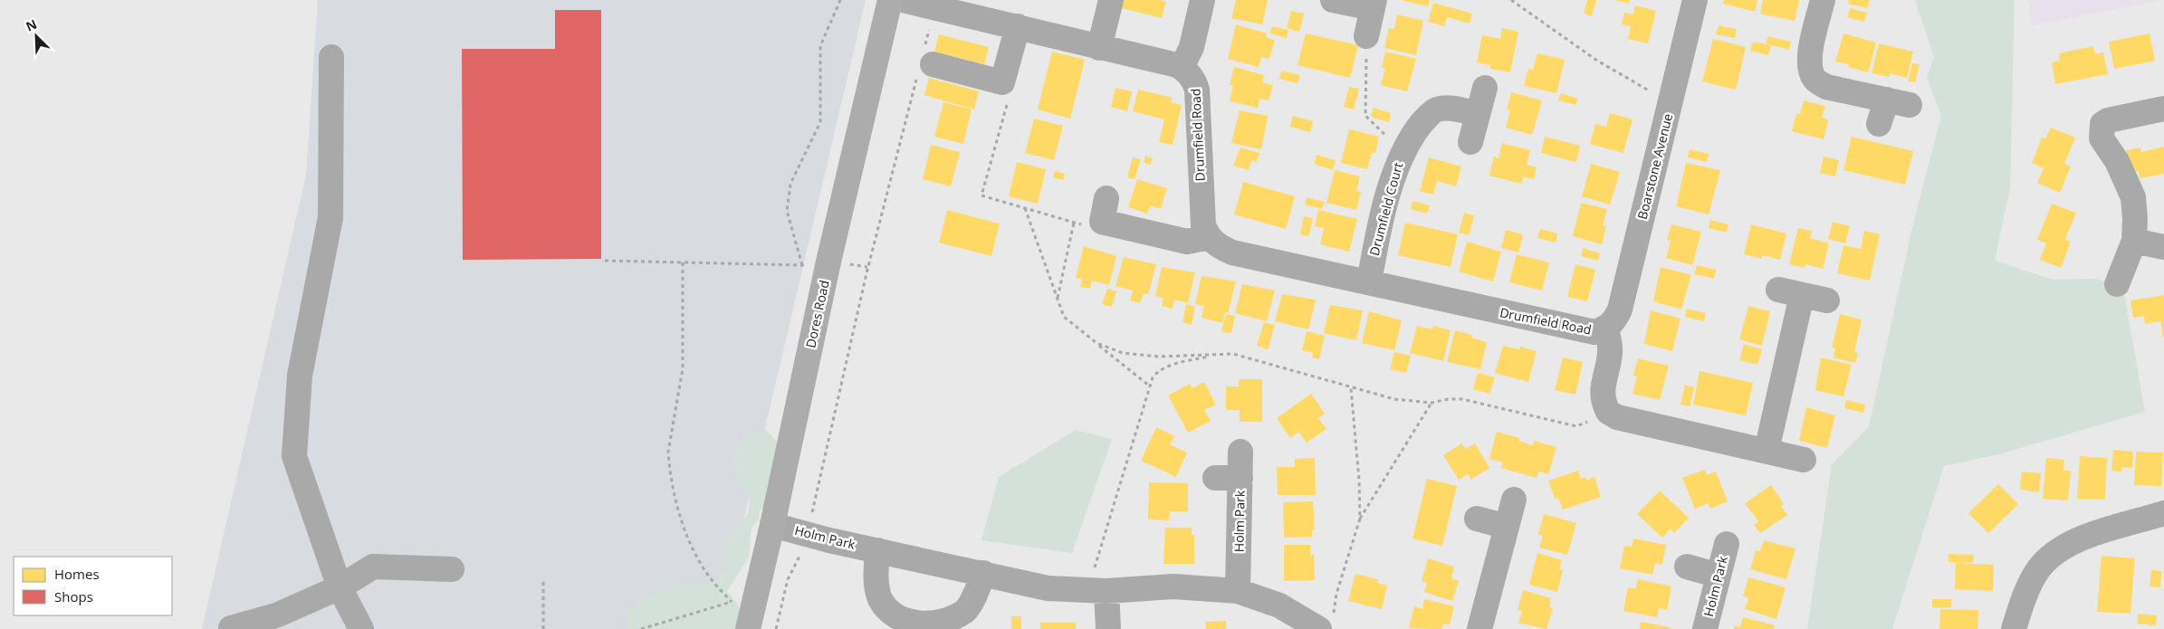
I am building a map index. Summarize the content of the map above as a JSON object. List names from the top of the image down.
{
  "streets": {
    "main road": ["Dores Road"],
    "street": [
      "Drumfield Road",
      "Boarstone Avenue",
      "Drumfield Court",
      "Holm Park"
    ]
  },
  "crossings": [
    ["Drumfield Road", "Boarstone Avenue"],
    ["Drumfield Road", "Drumfield Court"],
    ["Dores Road", "Holm Park"]
  ],
  "legend": ["Homes", "Shops"],
  "north": "top left"
}
